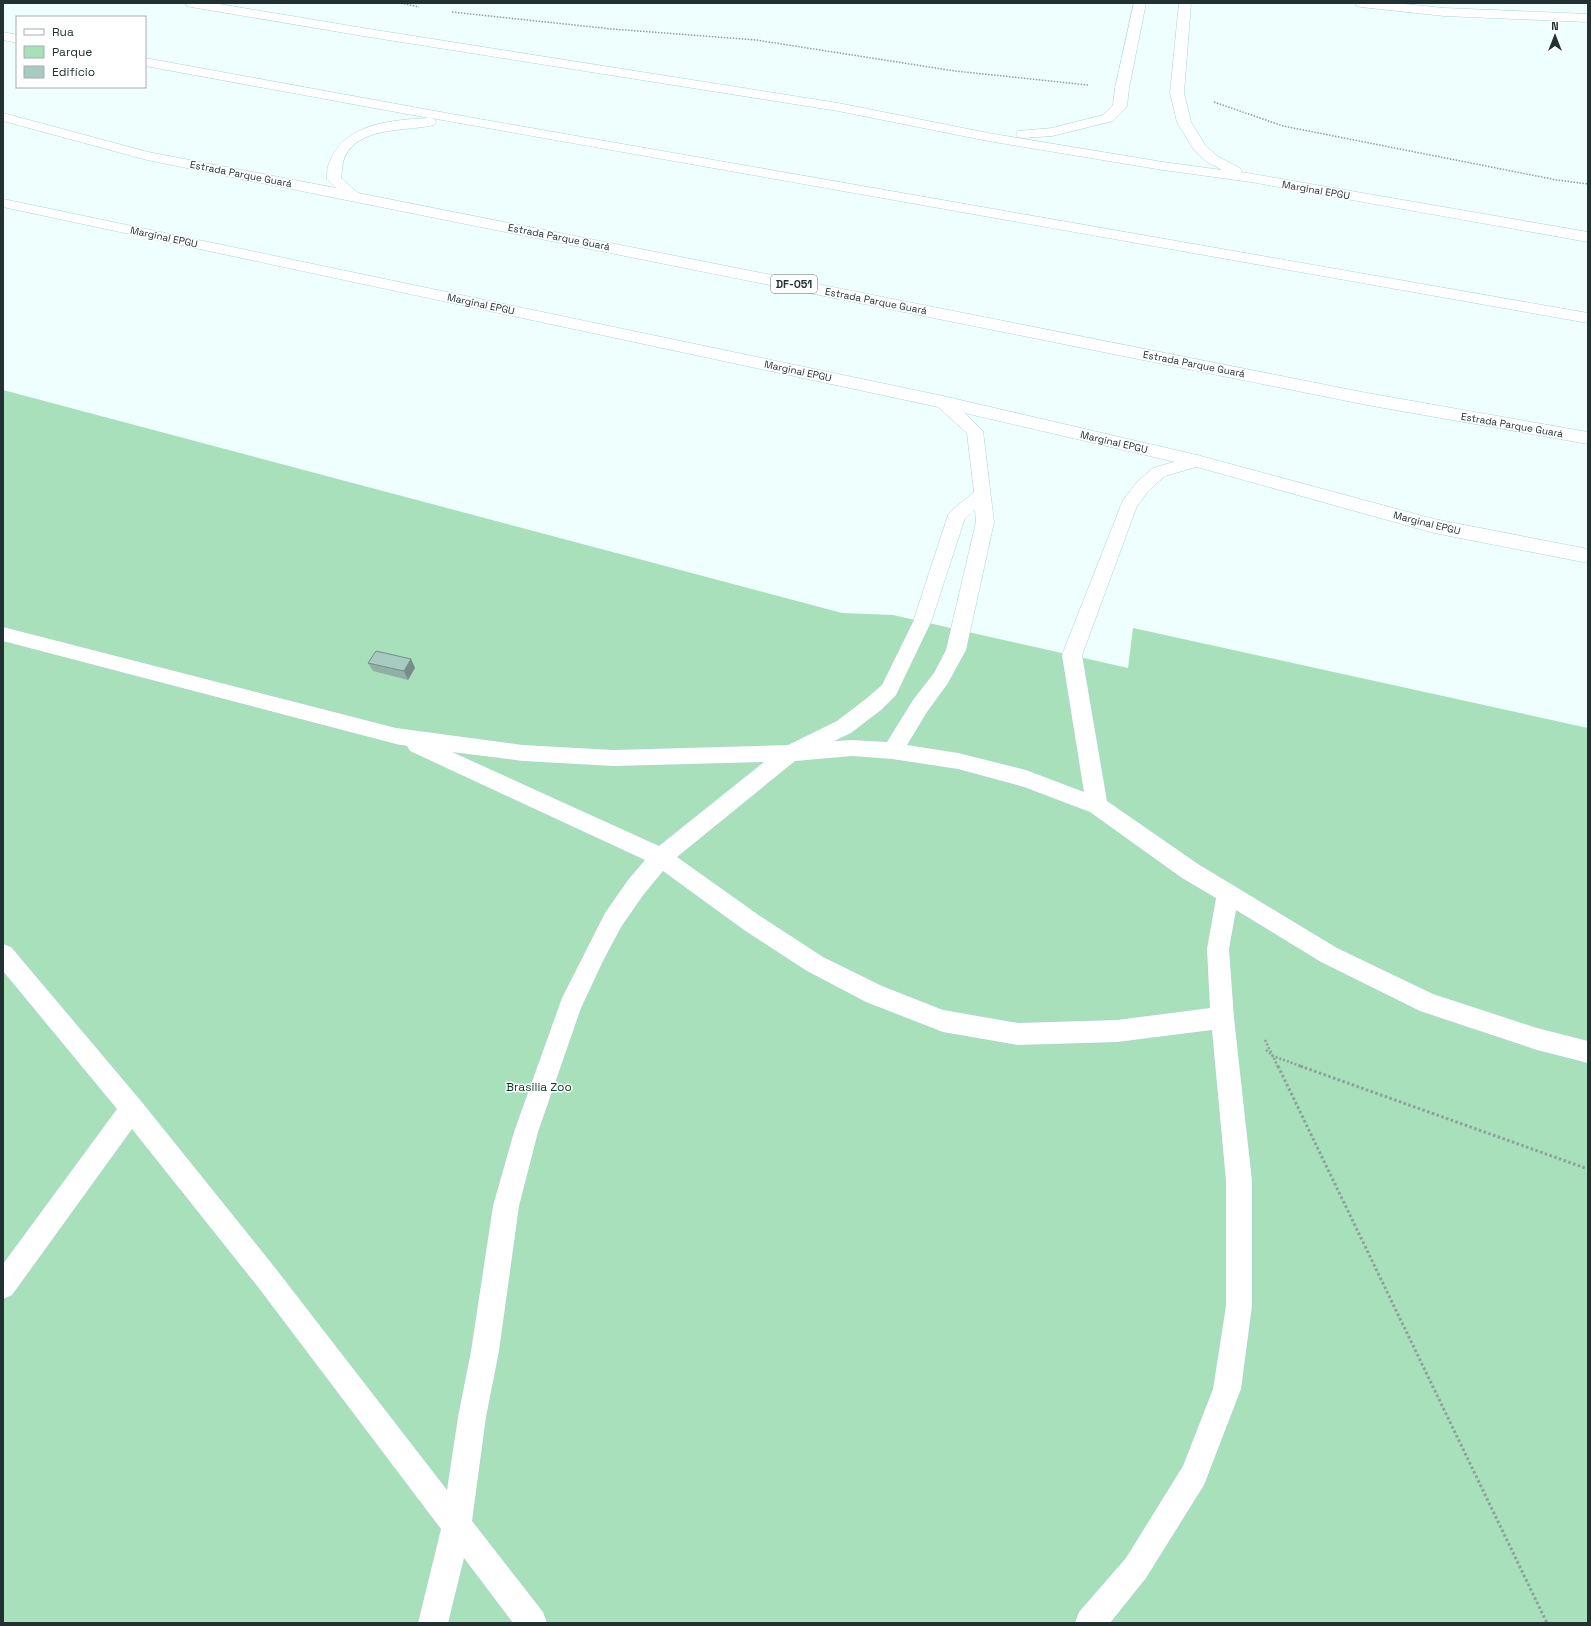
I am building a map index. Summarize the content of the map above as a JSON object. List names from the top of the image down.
{
  "streets": {
    "main road": ["Estrada Parque Guará", "Marginal EPGU", "DF-051"]
  },
  "parks": ["Brasilia Zoo"],
  "legend": ["Rua", "Parque", "Edifício"],
  "north": "top"
}
